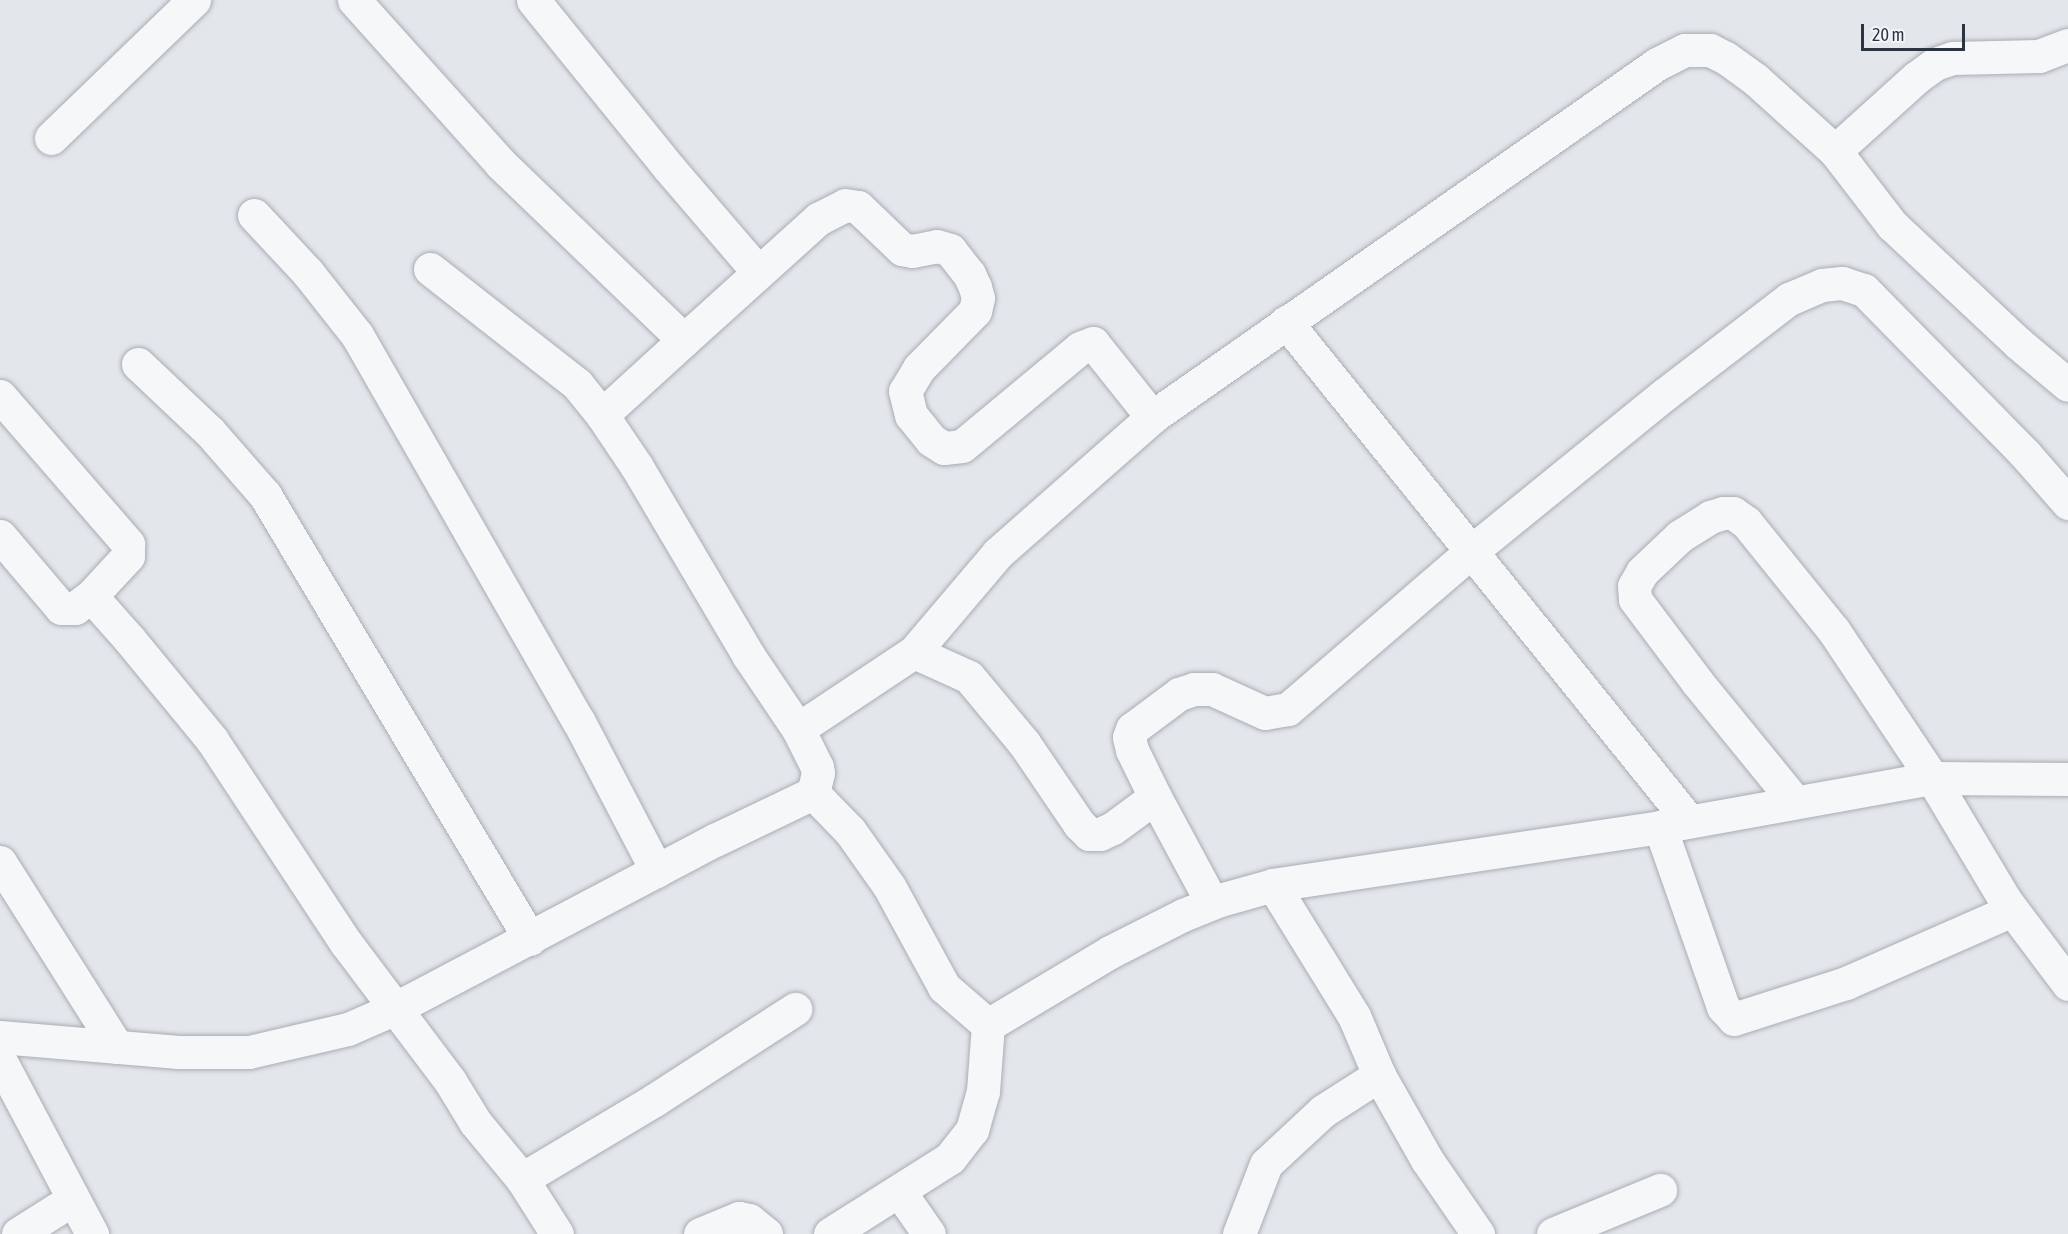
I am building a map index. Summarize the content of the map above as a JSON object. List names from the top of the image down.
{
  "scale_bar": "20 m"
}
